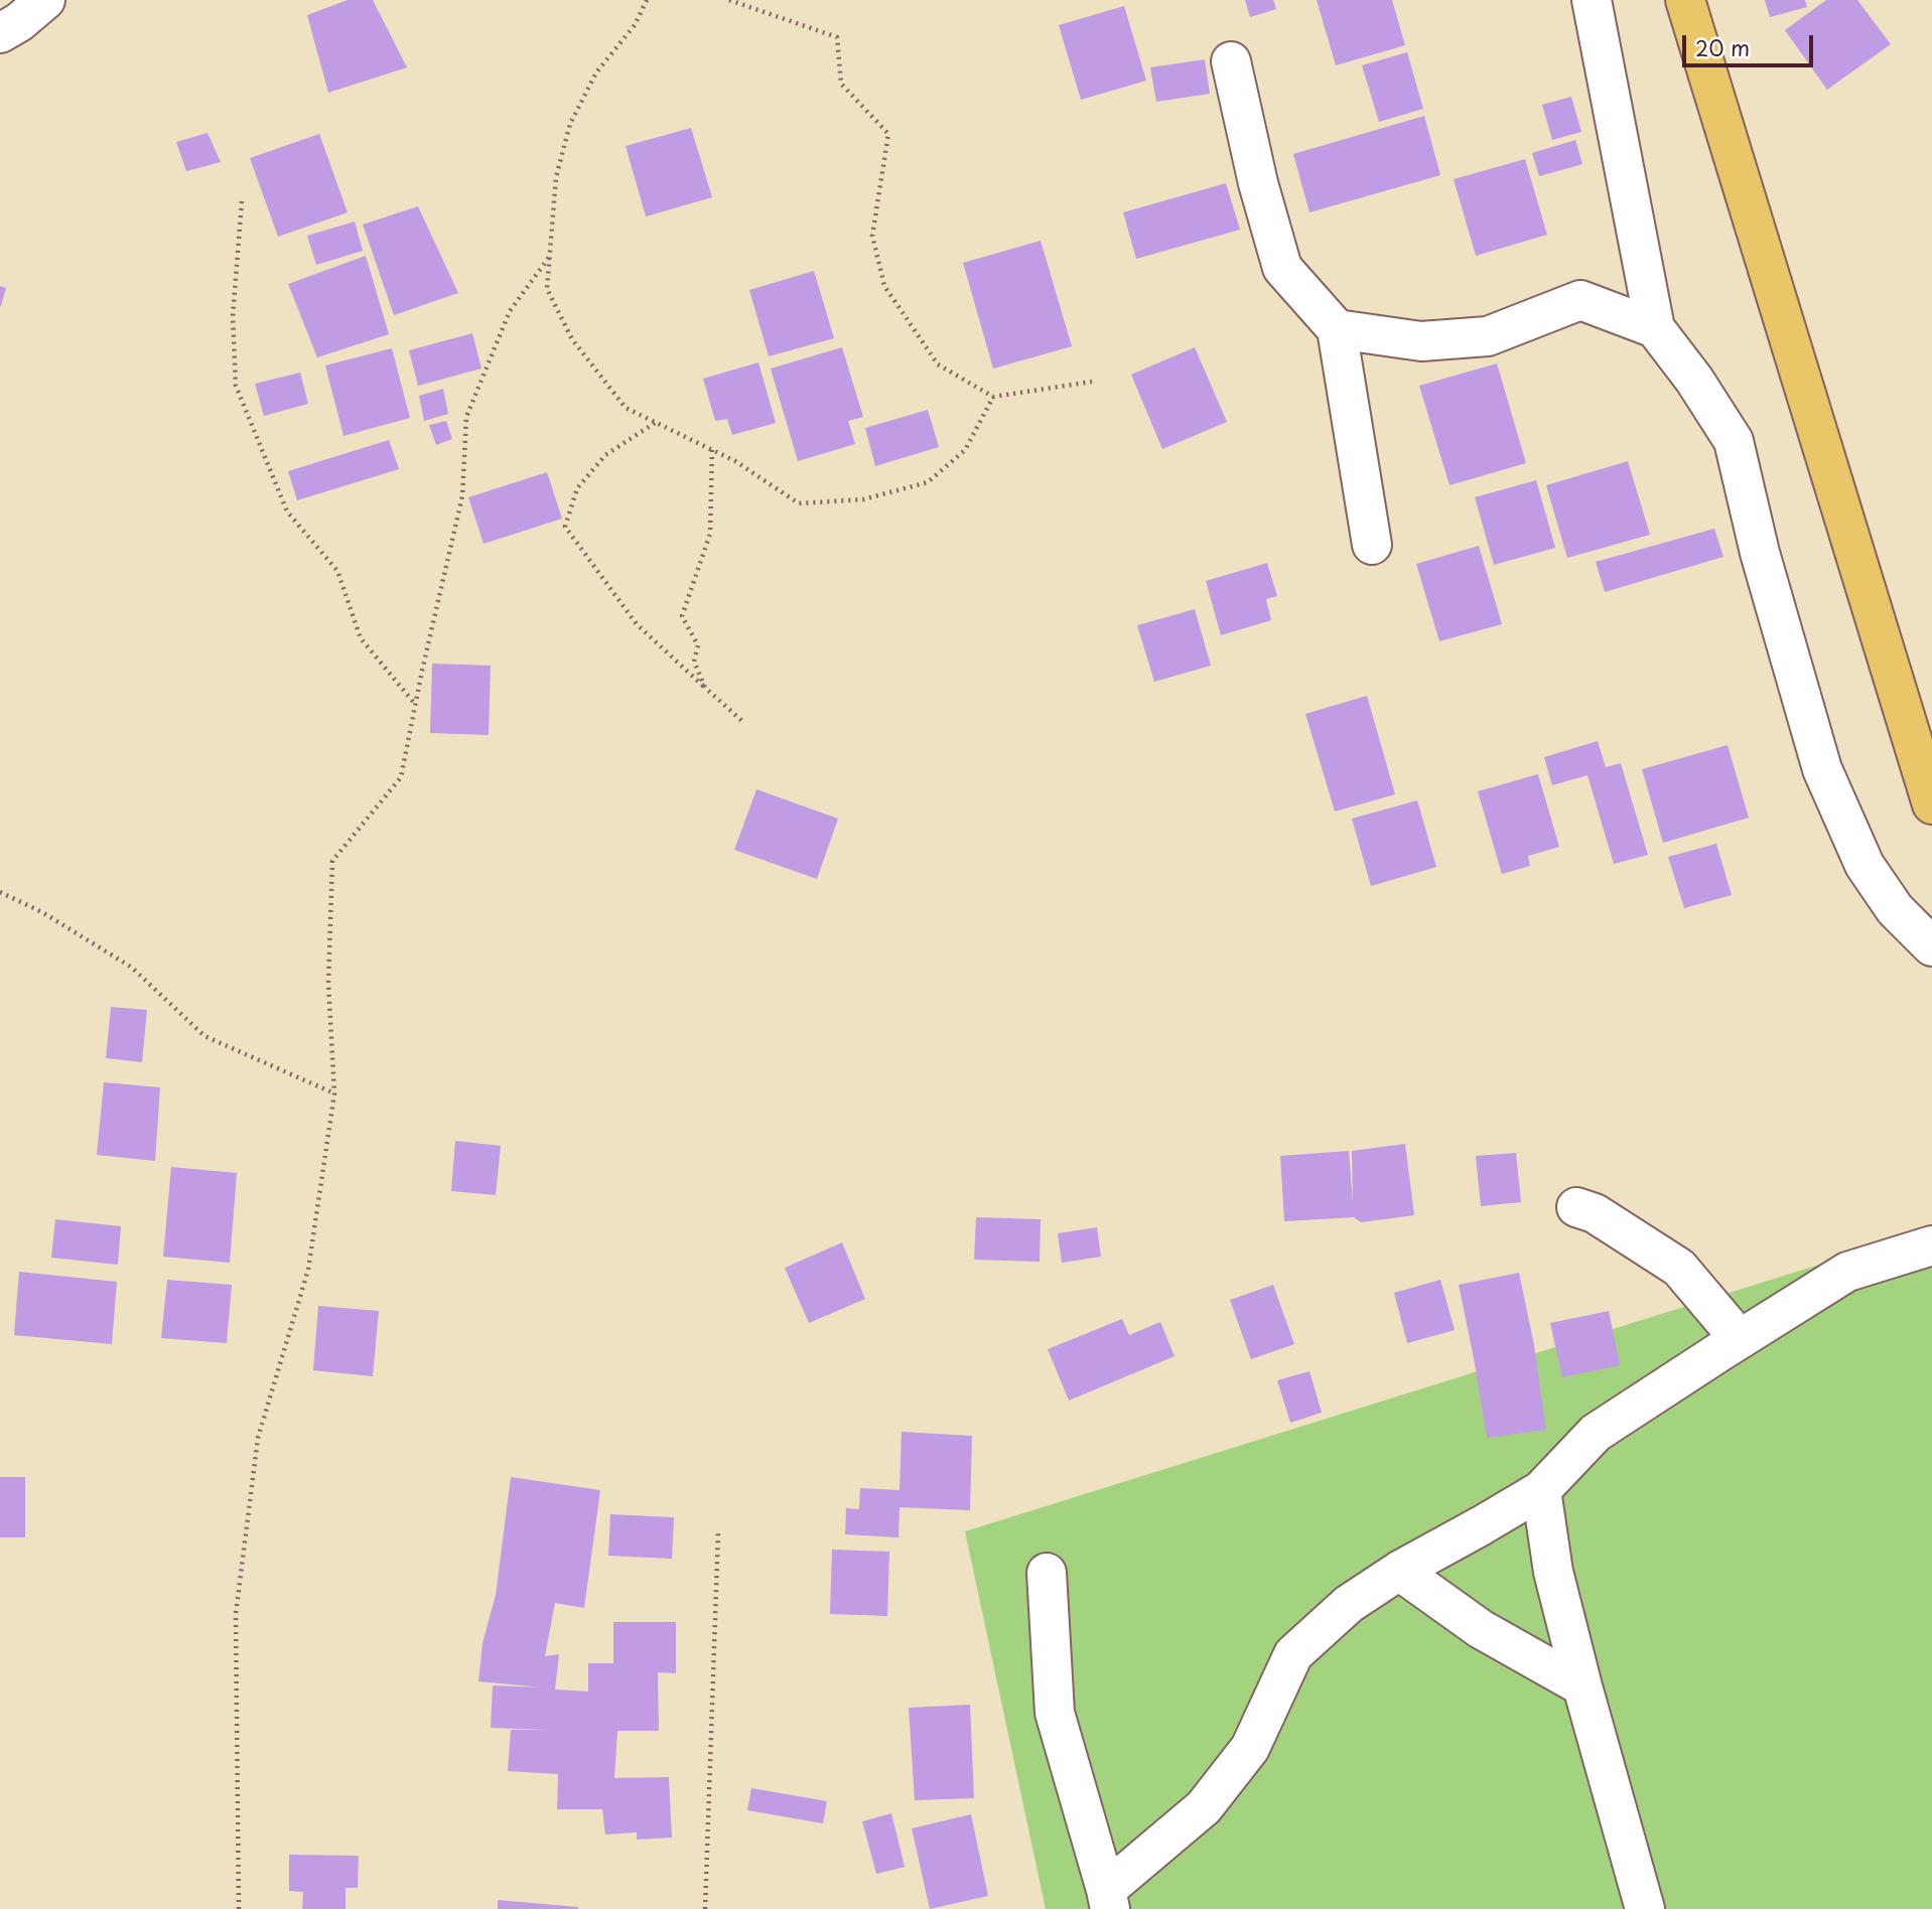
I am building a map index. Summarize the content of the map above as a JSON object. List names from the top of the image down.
{
  "scale_bar": "20 m"
}
